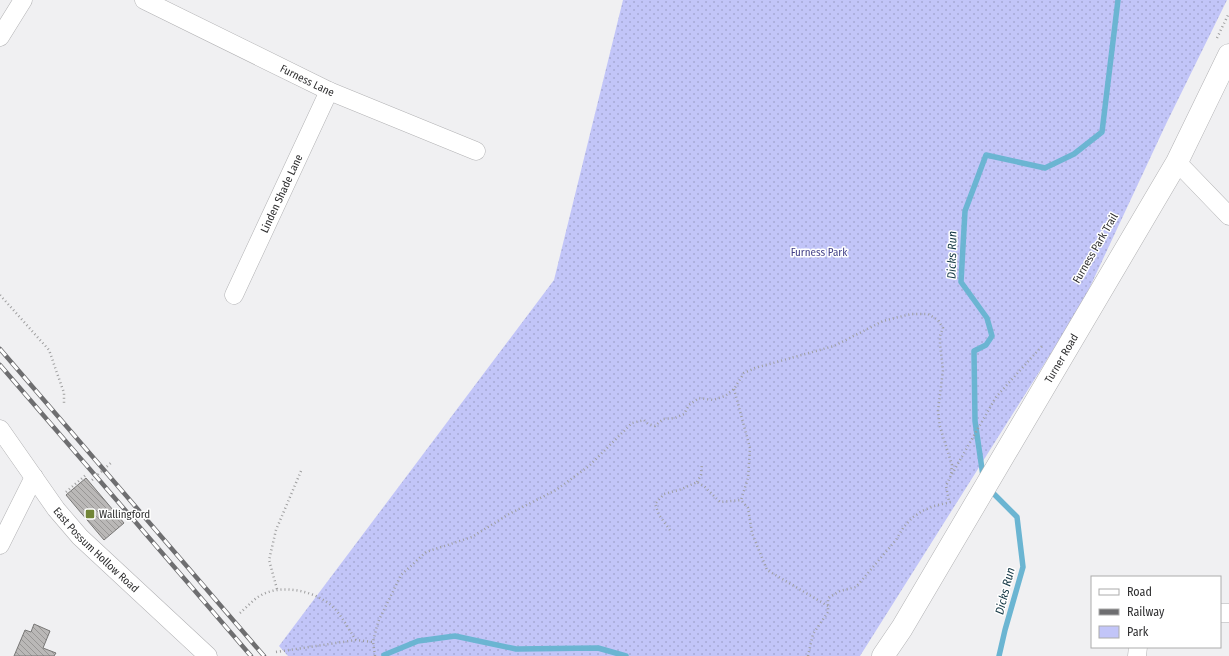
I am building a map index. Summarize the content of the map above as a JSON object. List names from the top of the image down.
{
  "streets": {
    "street": [
      "Furness Lane",
      "Linden Shade Lane",
      "Turner Road",
      "East Possum Hollow Road"
    ]
  },
  "crossings": [
    ["Furness Lane", "Linden Shade Lane"]
  ],
  "water": ["Dicks Run"],
  "parks": ["Furness Park"],
  "places": {
    "transit": ["Wallingford"]
  },
  "legend": ["Road", "Railway", "Park"]
}
